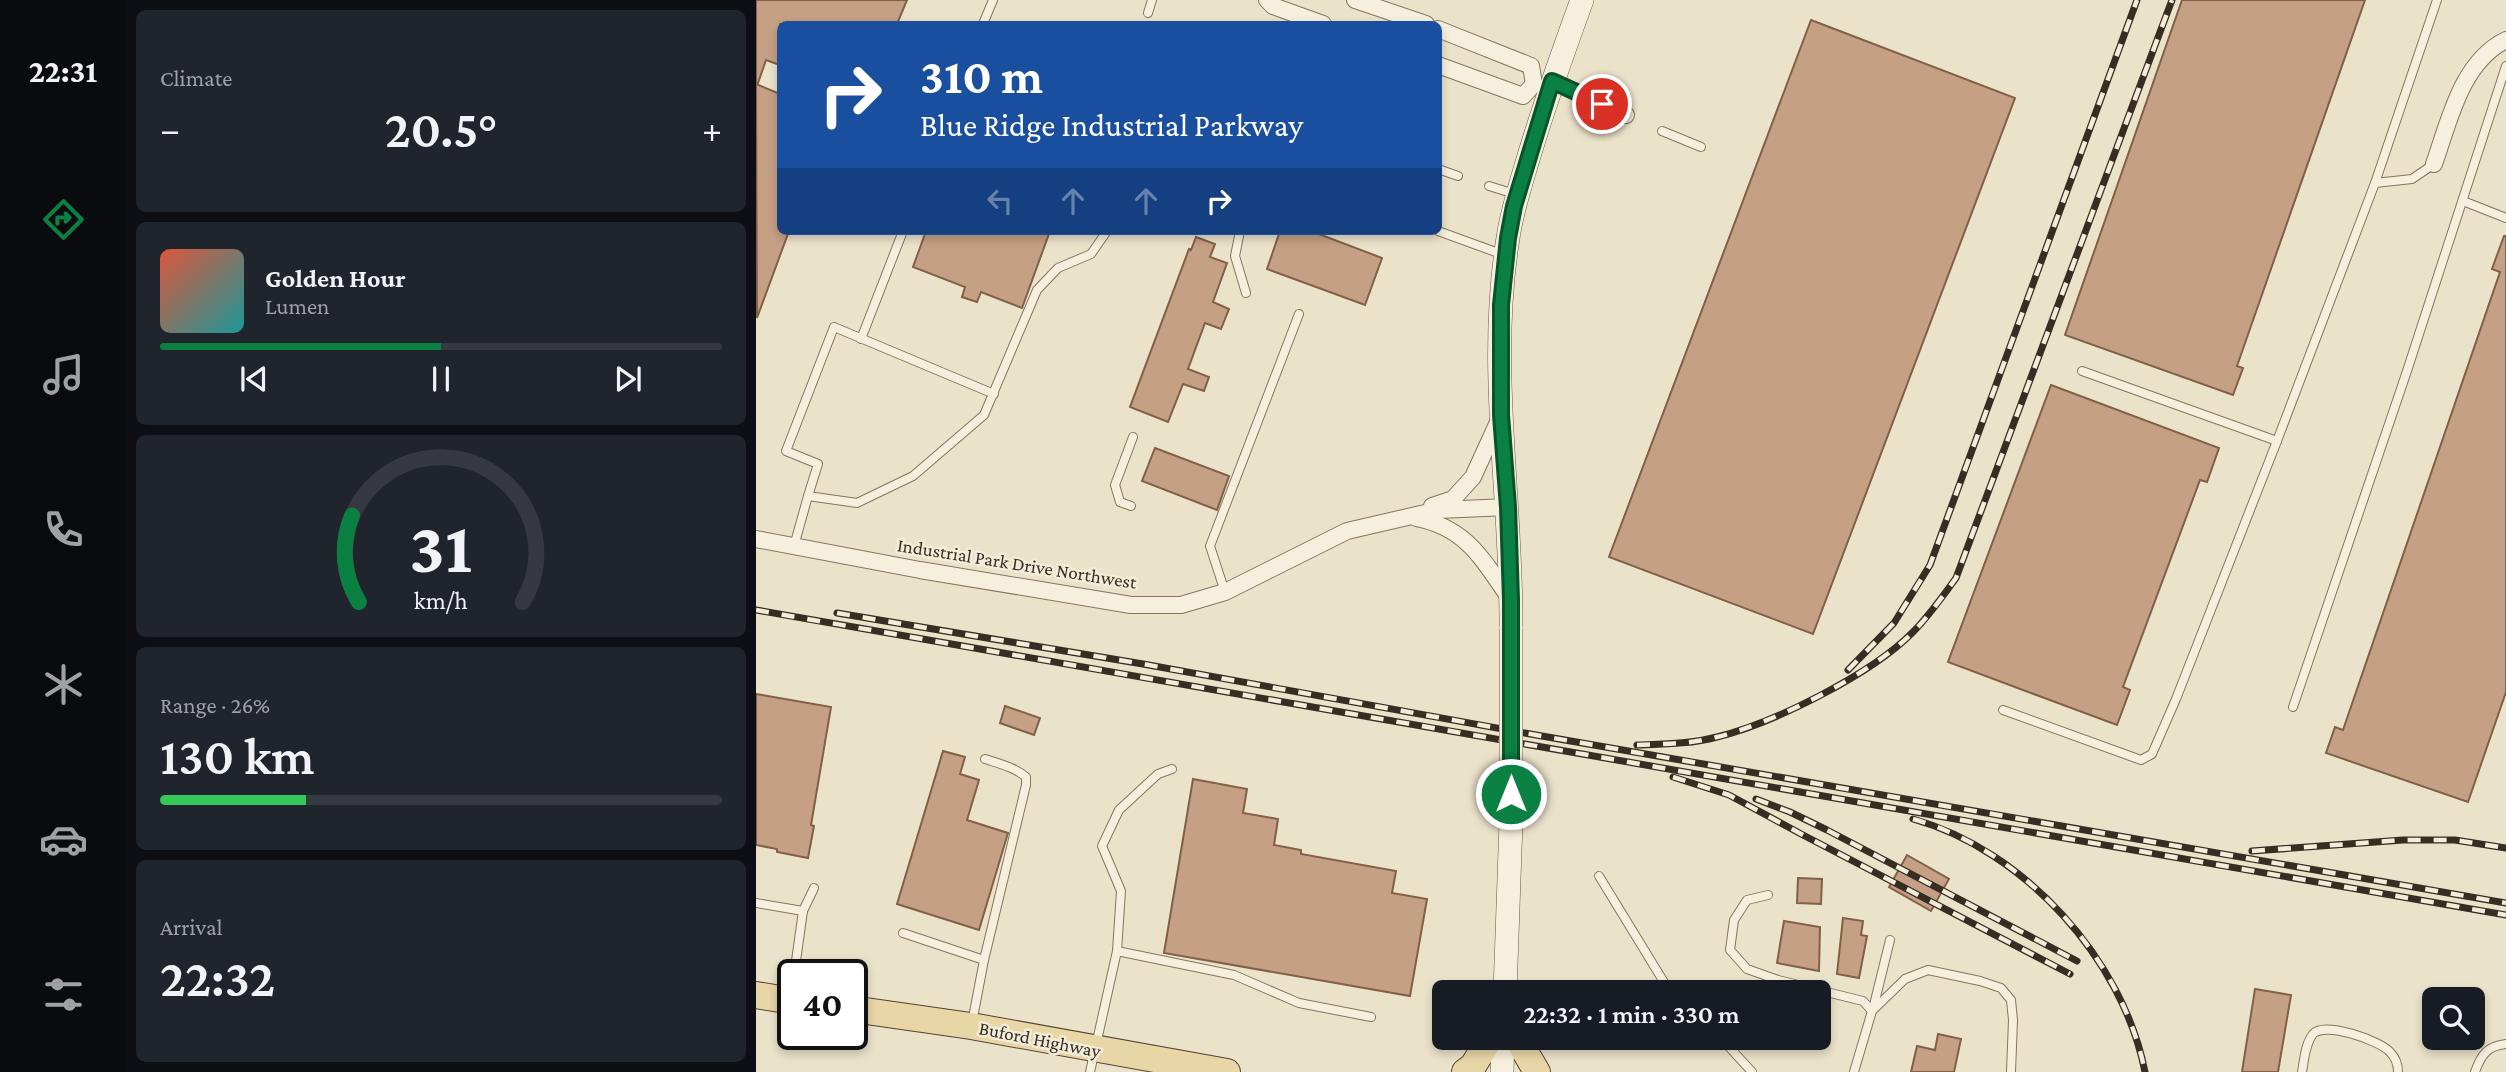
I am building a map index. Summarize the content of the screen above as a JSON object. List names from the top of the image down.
{
  "streets": {
    "main road": ["Buford Highway"],
    "street": ["Industrial Park Drive Northwest"]
  },
  "page": {
    "tabs": "22:31",
    "tile": [
      "Climate",
      ["Range · 26%", "130 km"],
      ["Arrival", "22:32"]
    ],
    "turn": ["310 m", "Blue Ridge Industrial Parkway"],
    "heat": ["−", "20.5°", "+"],
    "song": ["Golden Hour", "Lumen"],
    "limit": "40",
    "trip": "22:32 · 1 min · 330 m",
    "gauge": ["31", "km/h"]
  }
}
